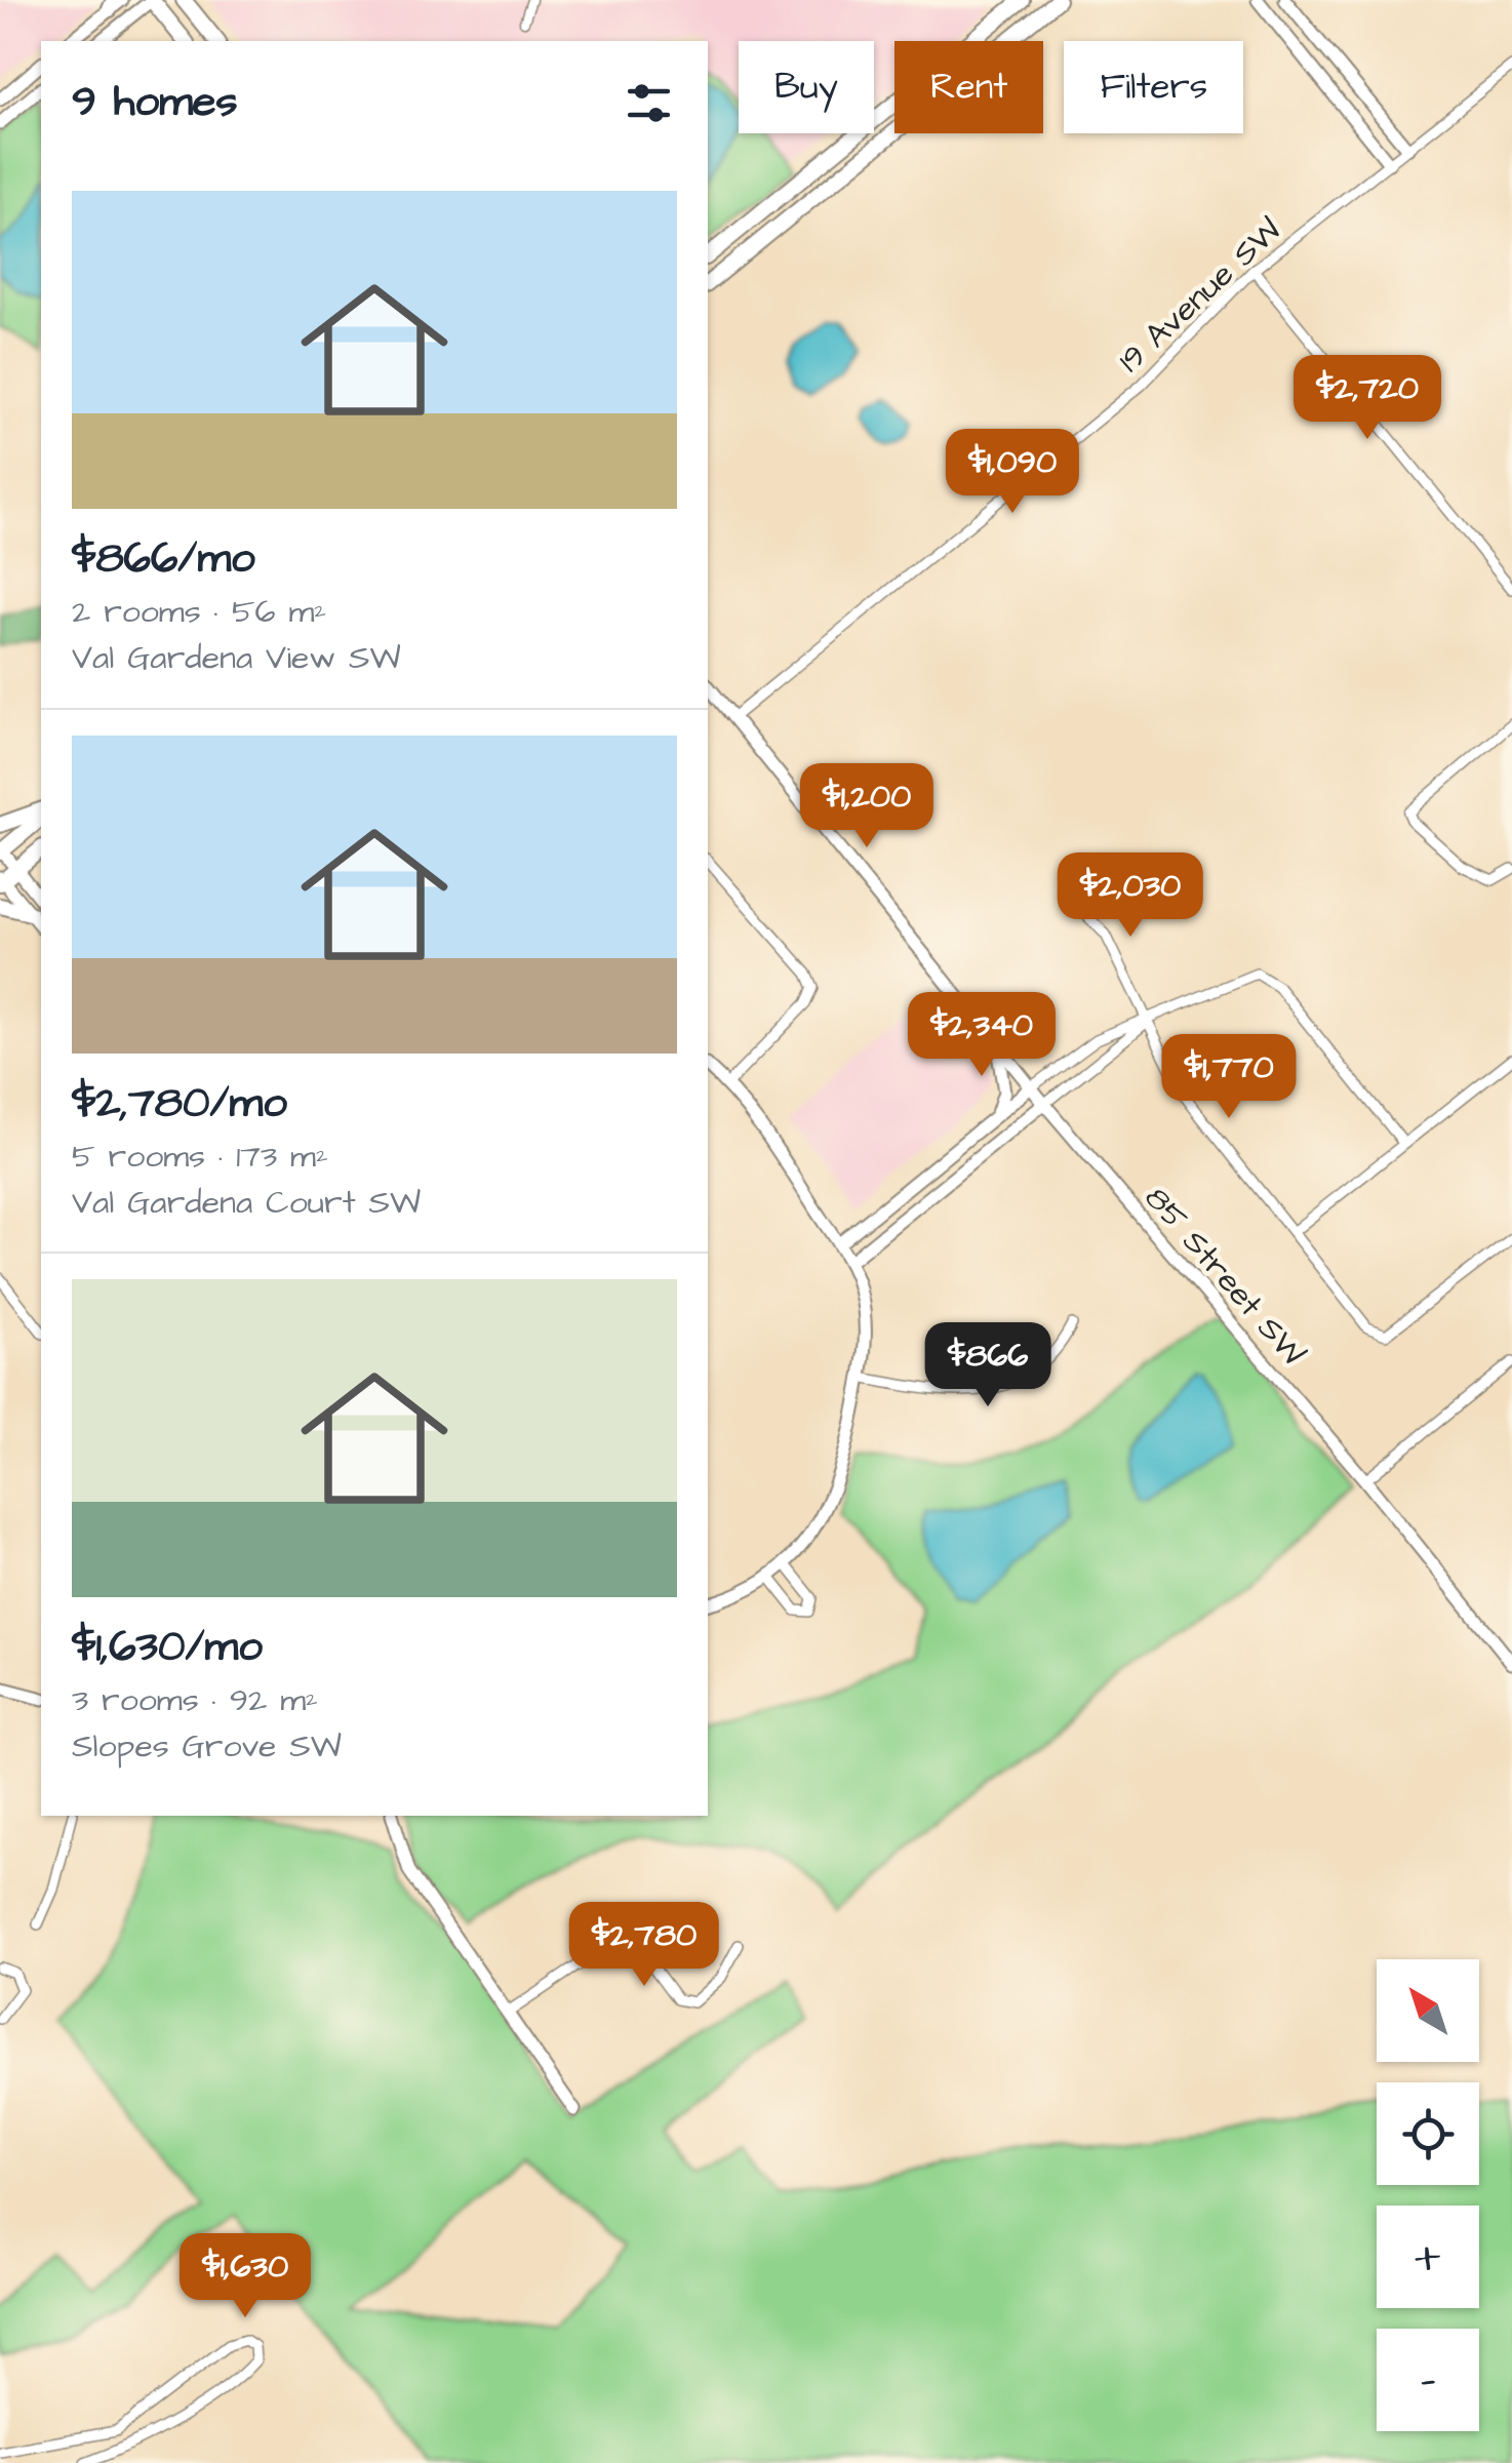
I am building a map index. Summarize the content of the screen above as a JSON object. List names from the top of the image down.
{
  "streets": {
    "street": ["19 Avenue SW", "85 Street SW"]
  },
  "crossings": [
    ["19 Avenue SW", "85 Street SW"]
  ],
  "north": "top left",
  "page": {
    "chip": ["Buy", "Rent", "Filters"],
    "heading": "9 homes",
    "list": [
      {
        "name": "$866/mo",
        "note": "2 rooms · 56 m² · Val Gardena View SW"
      },
      {
        "name": "$2,780/mo",
        "note": "5 rooms · 173 m² · Val Gardena Court SW"
      },
      {
        "name": "$1,630/mo",
        "note": "3 rooms · 92 m² · Slopes Grove SW"
      }
    ],
    "price": [
      "$2,720",
      "$1,090",
      "$1,200",
      "$2,030",
      "$2,340",
      "$1,770",
      "$866",
      "$2,780",
      "$1,630"
    ],
    "map_buttons": ["+", "−"]
  }
}
